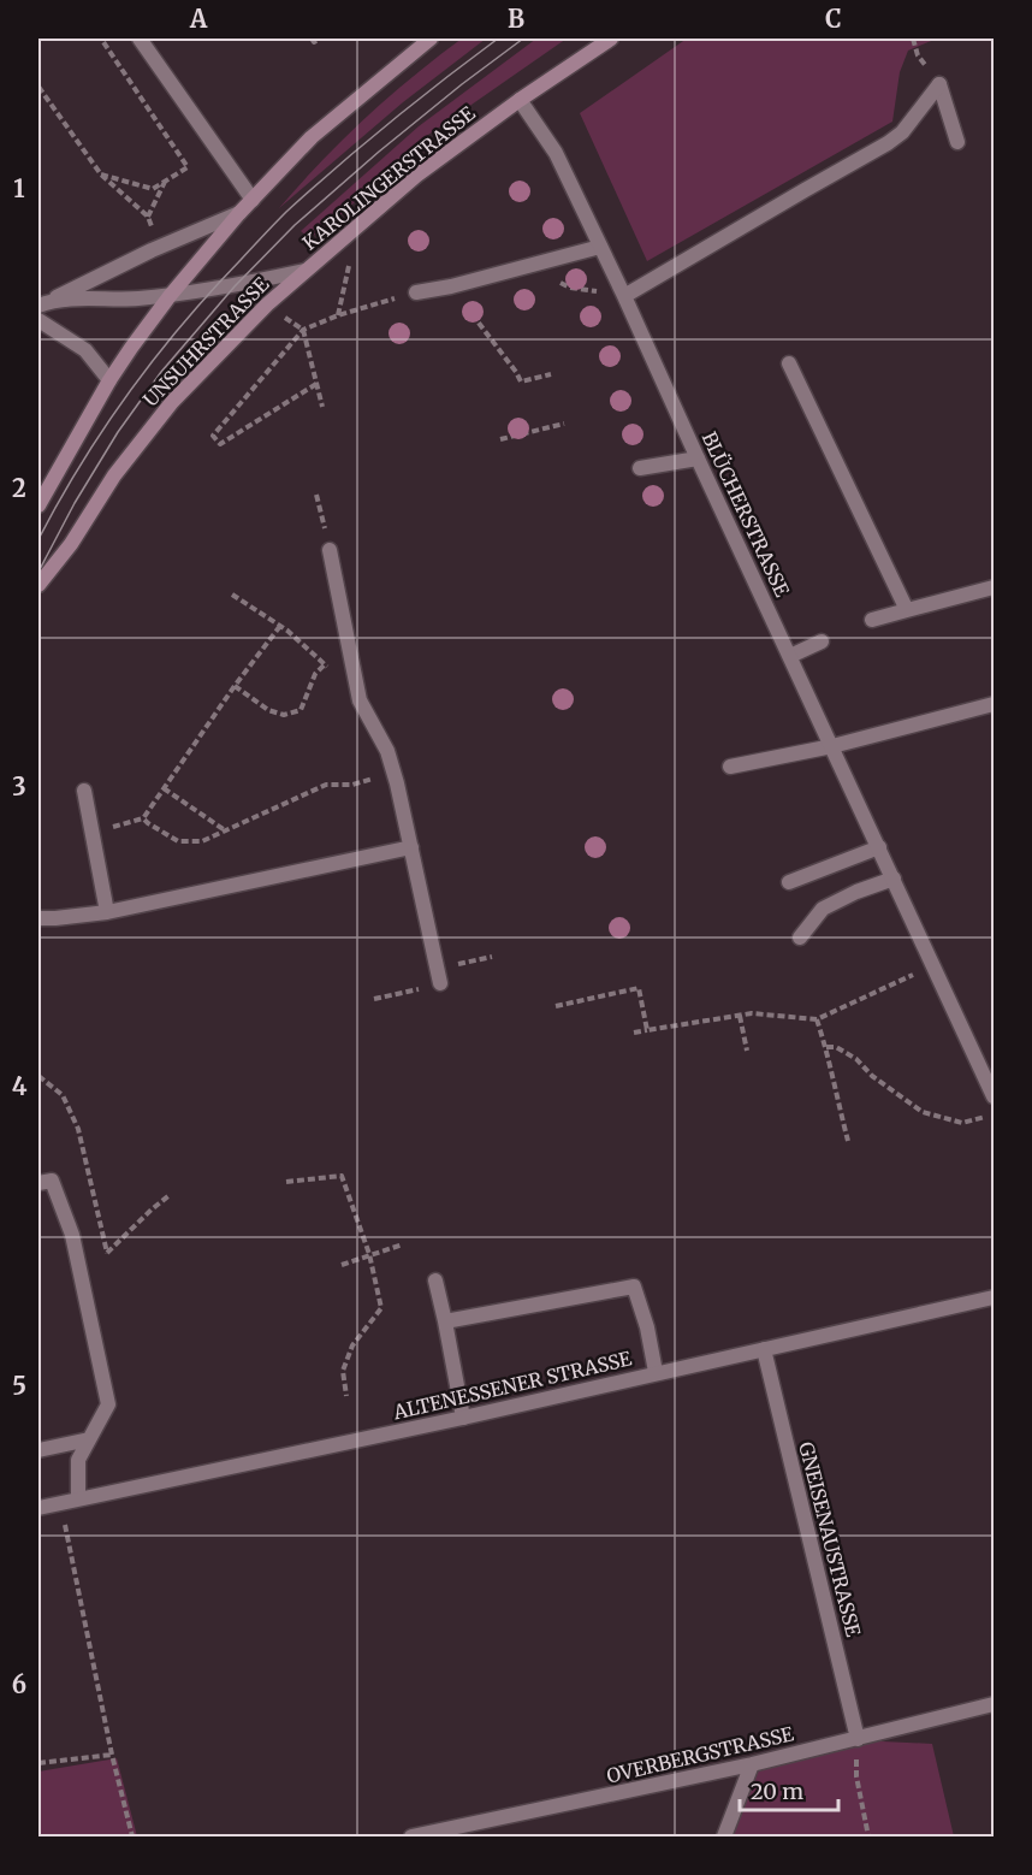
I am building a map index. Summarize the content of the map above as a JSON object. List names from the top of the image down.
{
  "streets": {
    "main road": ["KAROLINGERSTRASSE", "UNSUHRSTRASSE"],
    "street": [
      "BLÜCHERSTRASSE",
      "ALTENESSENER STRASSE",
      "GNEISENAUSTRASSE",
      "OVERBERGSTRASSE"
    ]
  },
  "crossings": [
    ["KAROLINGERSTRASSE", "UNSUHRSTRASSE"],
    ["KAROLINGERSTRASSE", "BLÜCHERSTRASSE"],
    ["ALTENESSENER STRASSE", "GNEISENAUSTRASSE"],
    ["GNEISENAUSTRASSE", "OVERBERGSTRASSE"]
  ],
  "scale_bar": "20 m",
  "grid": {
    "columns": ["A", "B", "C"],
    "rows": [
      "1",
      "2",
      "3",
      "4",
      "5",
      "6"
    ]
  }
}
